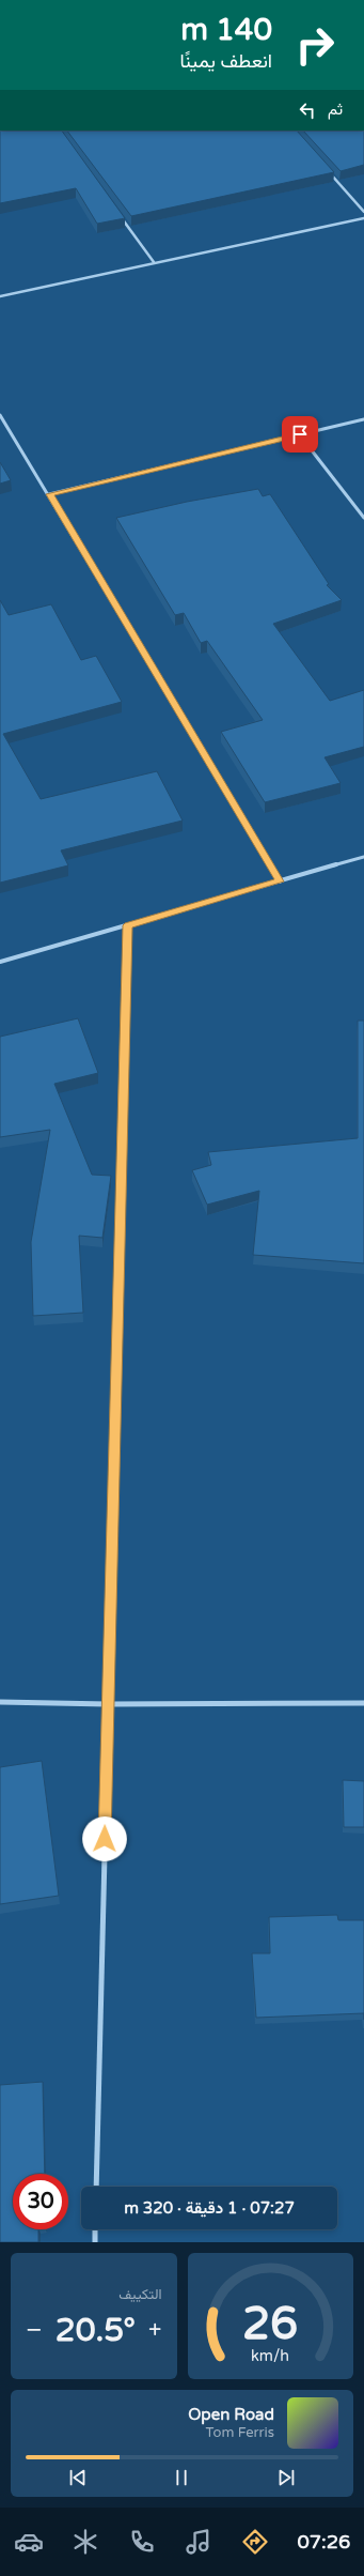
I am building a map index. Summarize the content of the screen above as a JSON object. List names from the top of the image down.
{
  "page": {
    "turn": ["140 m", "انعطف يمينًا"],
    "then": "ثم",
    "limit": "30",
    "trip": "07:27 · 1 دقيقة · 320 m",
    "tile": "التكييف",
    "heat": ["−", "20.5°", "+"],
    "song": ["Open Road", "Tom Ferris"],
    "tabs": "07:26",
    "gauge": ["26", "km/h"]
  }
}
